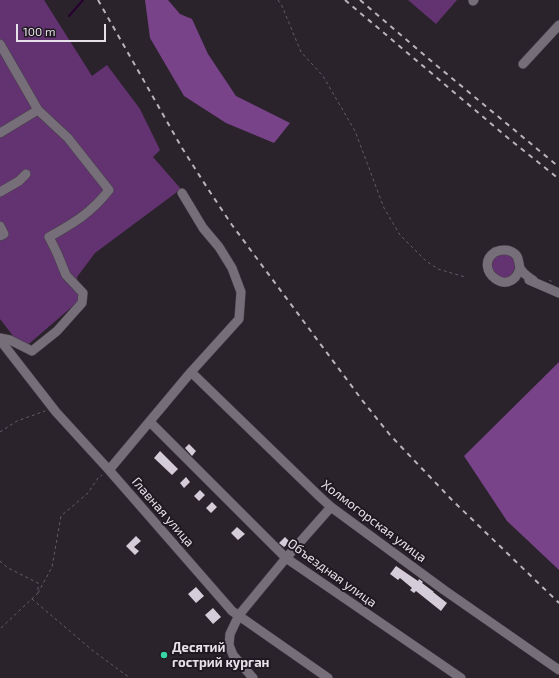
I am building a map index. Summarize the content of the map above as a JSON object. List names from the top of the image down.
{
  "streets": {
    "street": ["Главная улица", "Холмогорская улица", "Объездная улица"]
  },
  "places": ["Десятий гострий курган"],
  "scale_bar": "100 m"
}
